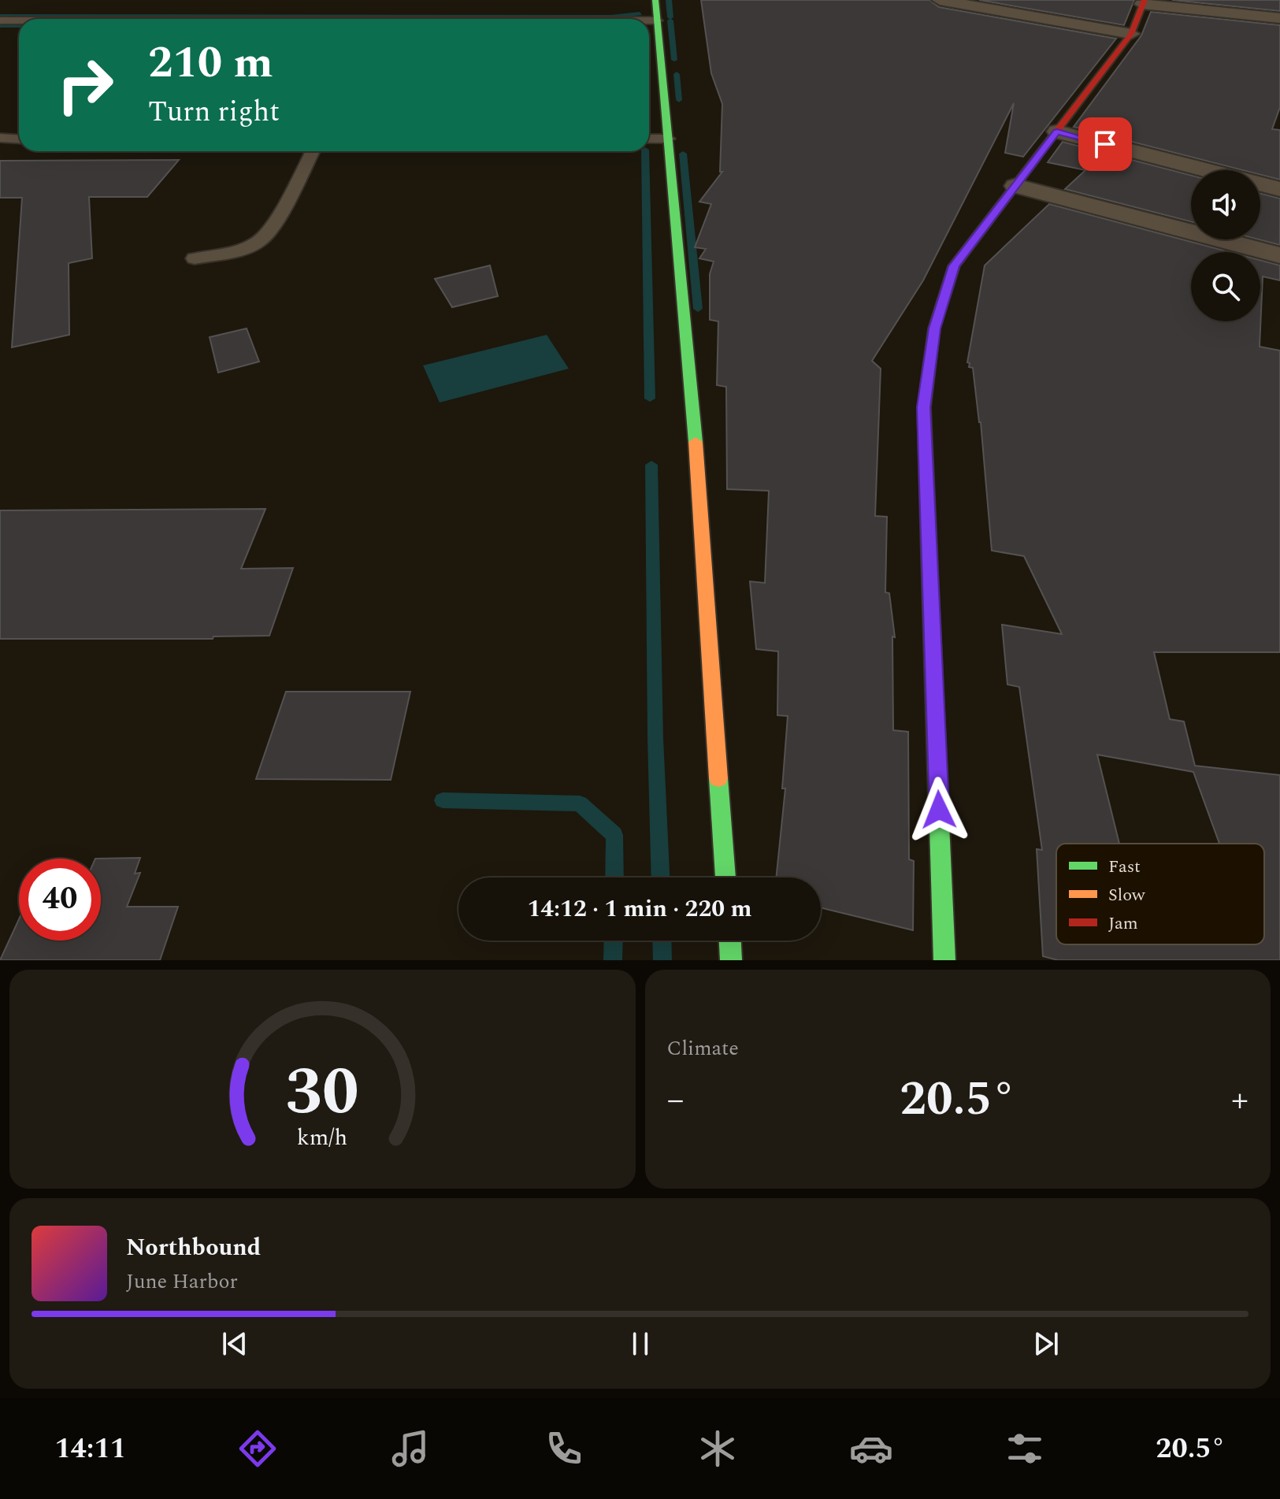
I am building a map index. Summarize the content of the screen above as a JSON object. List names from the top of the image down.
{
  "legend": ["Fast", "Slow", "Jam"],
  "page": {
    "turn": ["210 m", "Turn right"],
    "limit": "40",
    "trip": "14:12 · 1 min · 220 m",
    "tile": "Climate",
    "heat": ["−", "20.5°", "+"],
    "song": ["Northbound", "June Harbor"],
    "tabs": ["14:11", "20.5°"],
    "gauge": ["30", "km/h"]
  }
}
